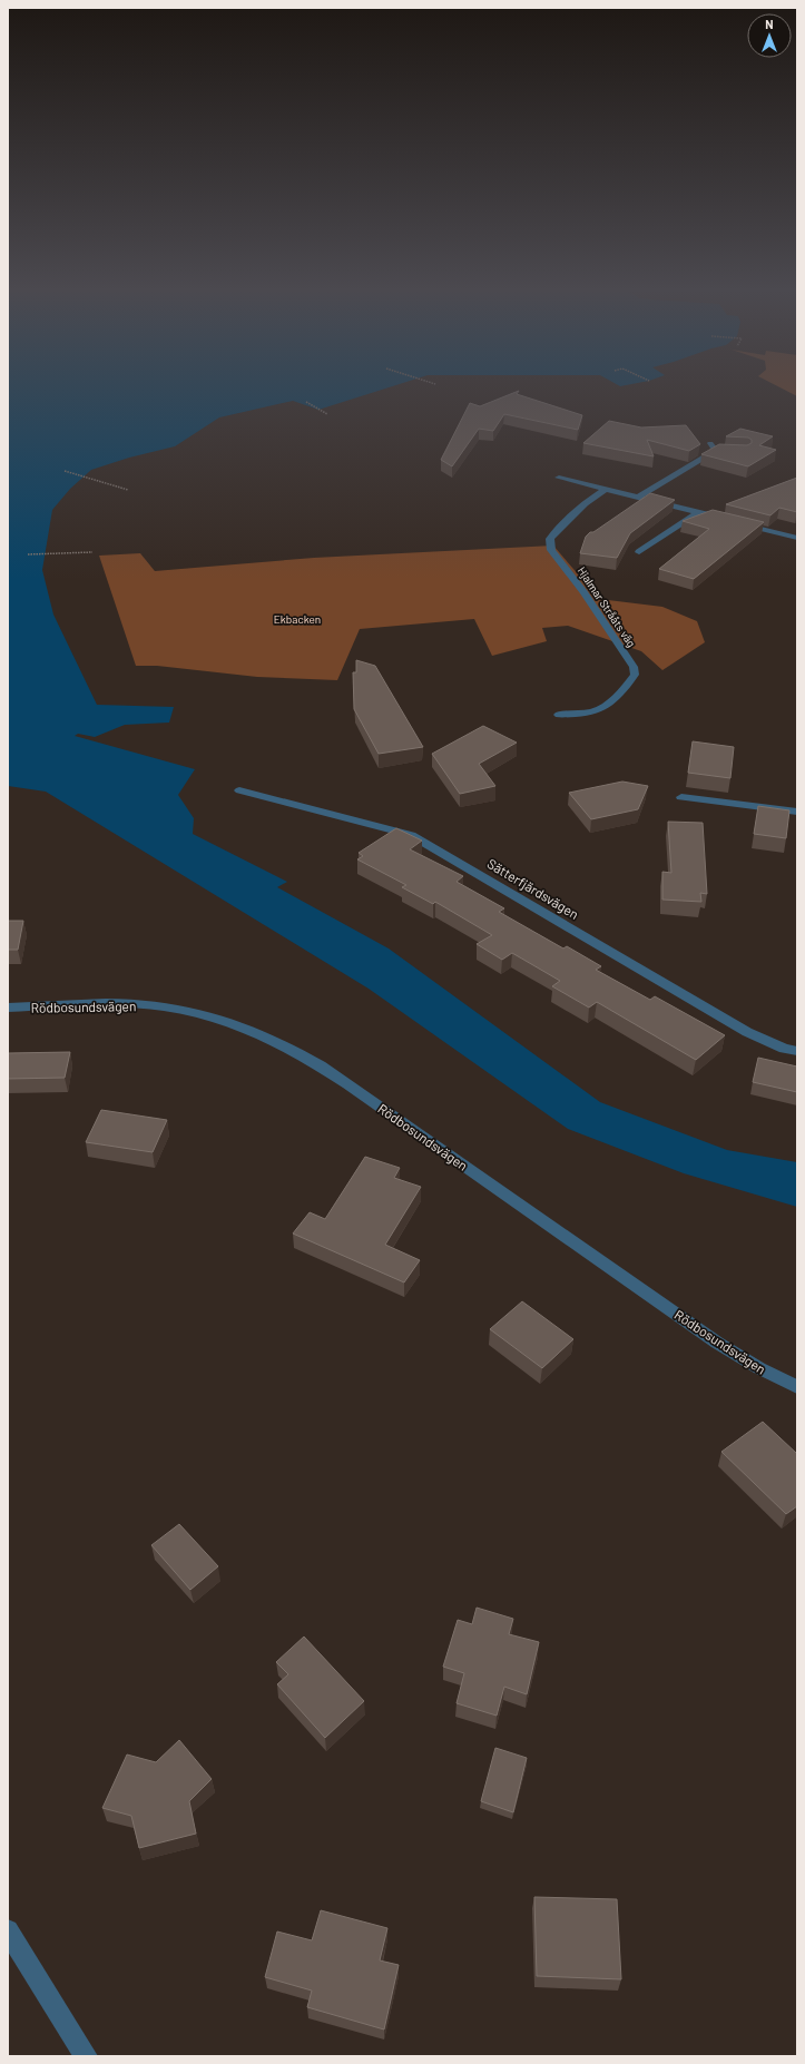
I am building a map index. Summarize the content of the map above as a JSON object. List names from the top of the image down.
{
  "streets": {
    "street": ["Hjalmar Strååts väg", "Sätterfjärdsvägen", "Rödbosundsvägen"]
  },
  "parks": ["Ekbacken"],
  "north": "top"
}
